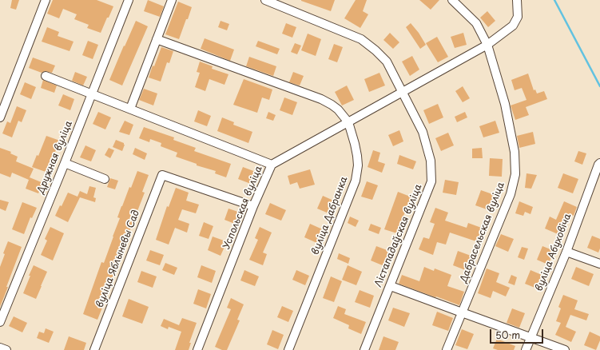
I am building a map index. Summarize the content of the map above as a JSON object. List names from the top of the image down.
{
  "streets": {
    "street": [
      "Дружная вуліца",
      "Успольская вуліца",
      "вуліца Дабранка",
      "Дабрасельская вуліца",
      "Лістападаўская вуліца",
      "вуліца Абуховіча",
      "вуліца Яблыневы Сад"
    ]
  },
  "crossings": [
    ["Дружная вуліца", "Успольская вуліца"],
    ["Успольская вуліца", "вуліца Яблыневы Сад"]
  ],
  "scale_bar": "50 m"
}
